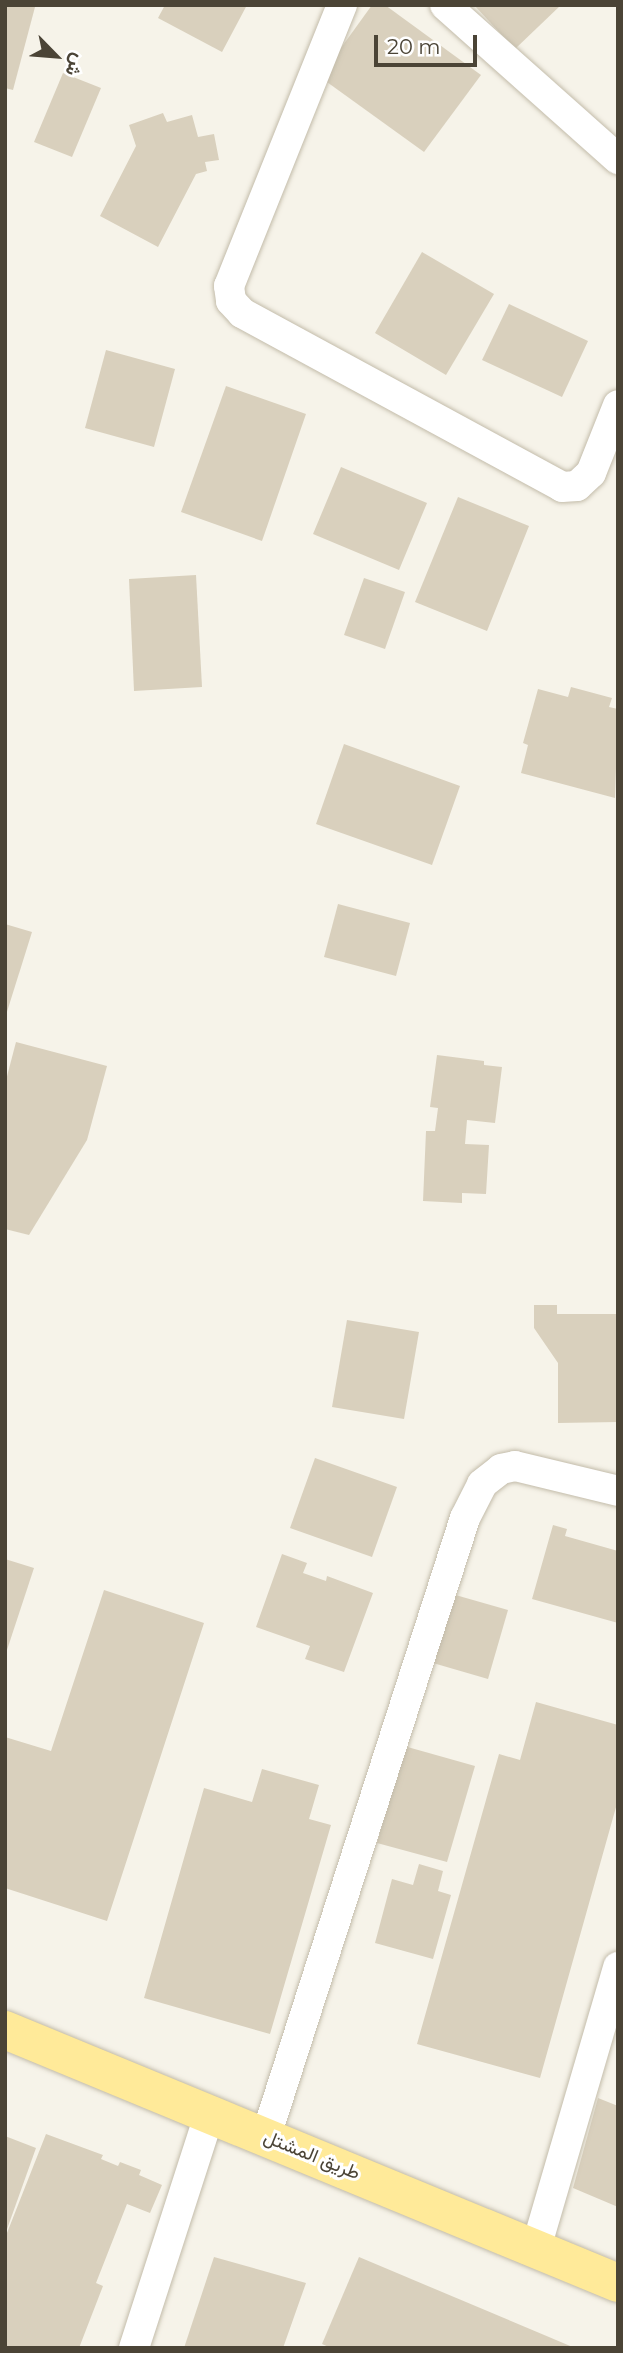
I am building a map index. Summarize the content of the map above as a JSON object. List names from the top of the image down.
{
  "streets": {
    "main road": ["طريق المشتل"]
  },
  "scale_bar": "20 m",
  "north": "bottom right"
}
